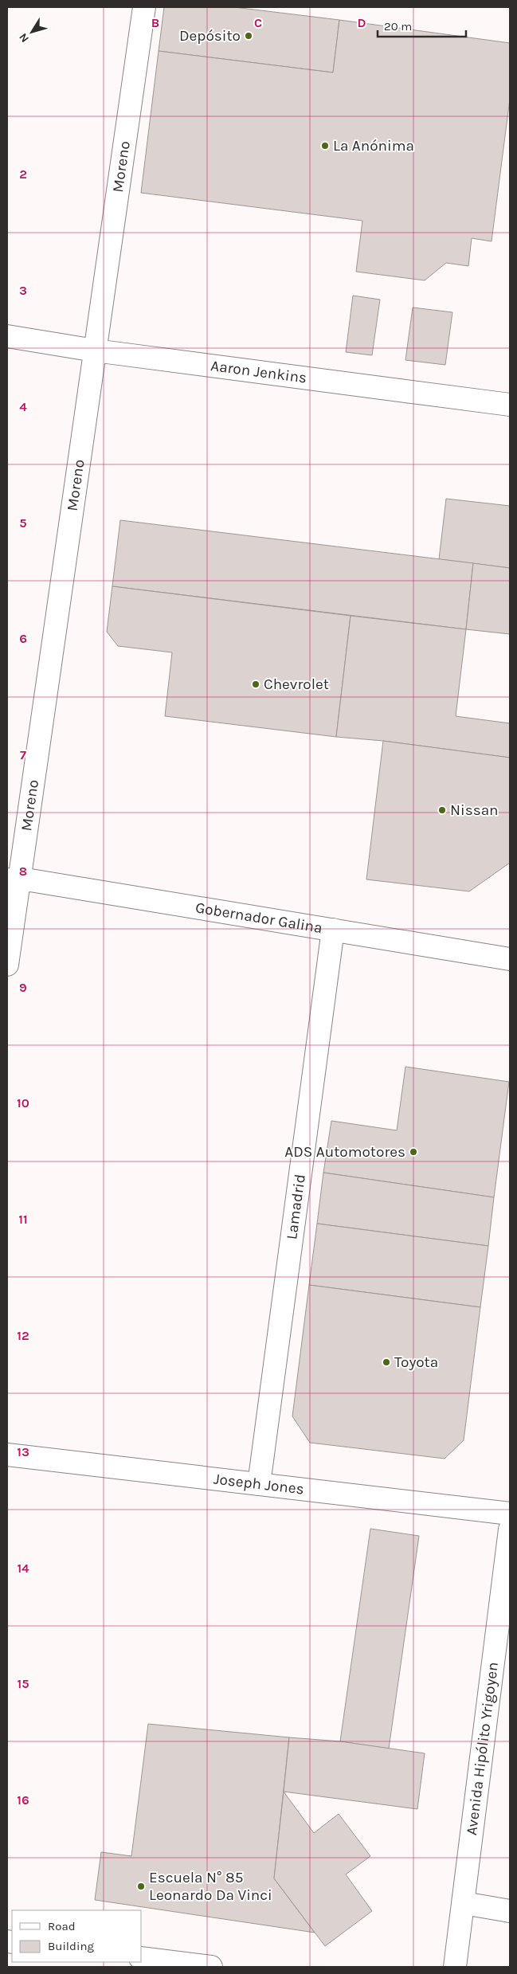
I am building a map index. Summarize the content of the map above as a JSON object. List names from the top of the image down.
{
  "streets": {
    "street": [
      "Moreno",
      "Aaron Jenkins",
      "Gobernador Galina",
      "Lamadrid",
      "Joseph Jones",
      "Avenida Hipólito Yrigoyen"
    ]
  },
  "crossings": [
    ["Moreno", "Aaron Jenkins"],
    ["Moreno", "Gobernador Galina"],
    ["Gobernador Galina", "Lamadrid"],
    ["Lamadrid", "Joseph Jones"]
  ],
  "places": [
    "Depósito",
    "La Anónima",
    "Chevrolet",
    "Nissan",
    "ADS Automotores",
    "Toyota",
    "Escuela N° 85 Leonardo Da Vinci"
  ],
  "legend": ["Road", "Building"],
  "scale_bar": "20 m",
  "north": "bottom left",
  "grid": {
    "columns": ["B", "C", "D"],
    "rows": [
      "2",
      "3",
      "4",
      "5",
      "6",
      "7",
      "8",
      "9",
      "10",
      "11",
      "12",
      "13",
      "14",
      "15",
      "16"
    ]
  }
}
